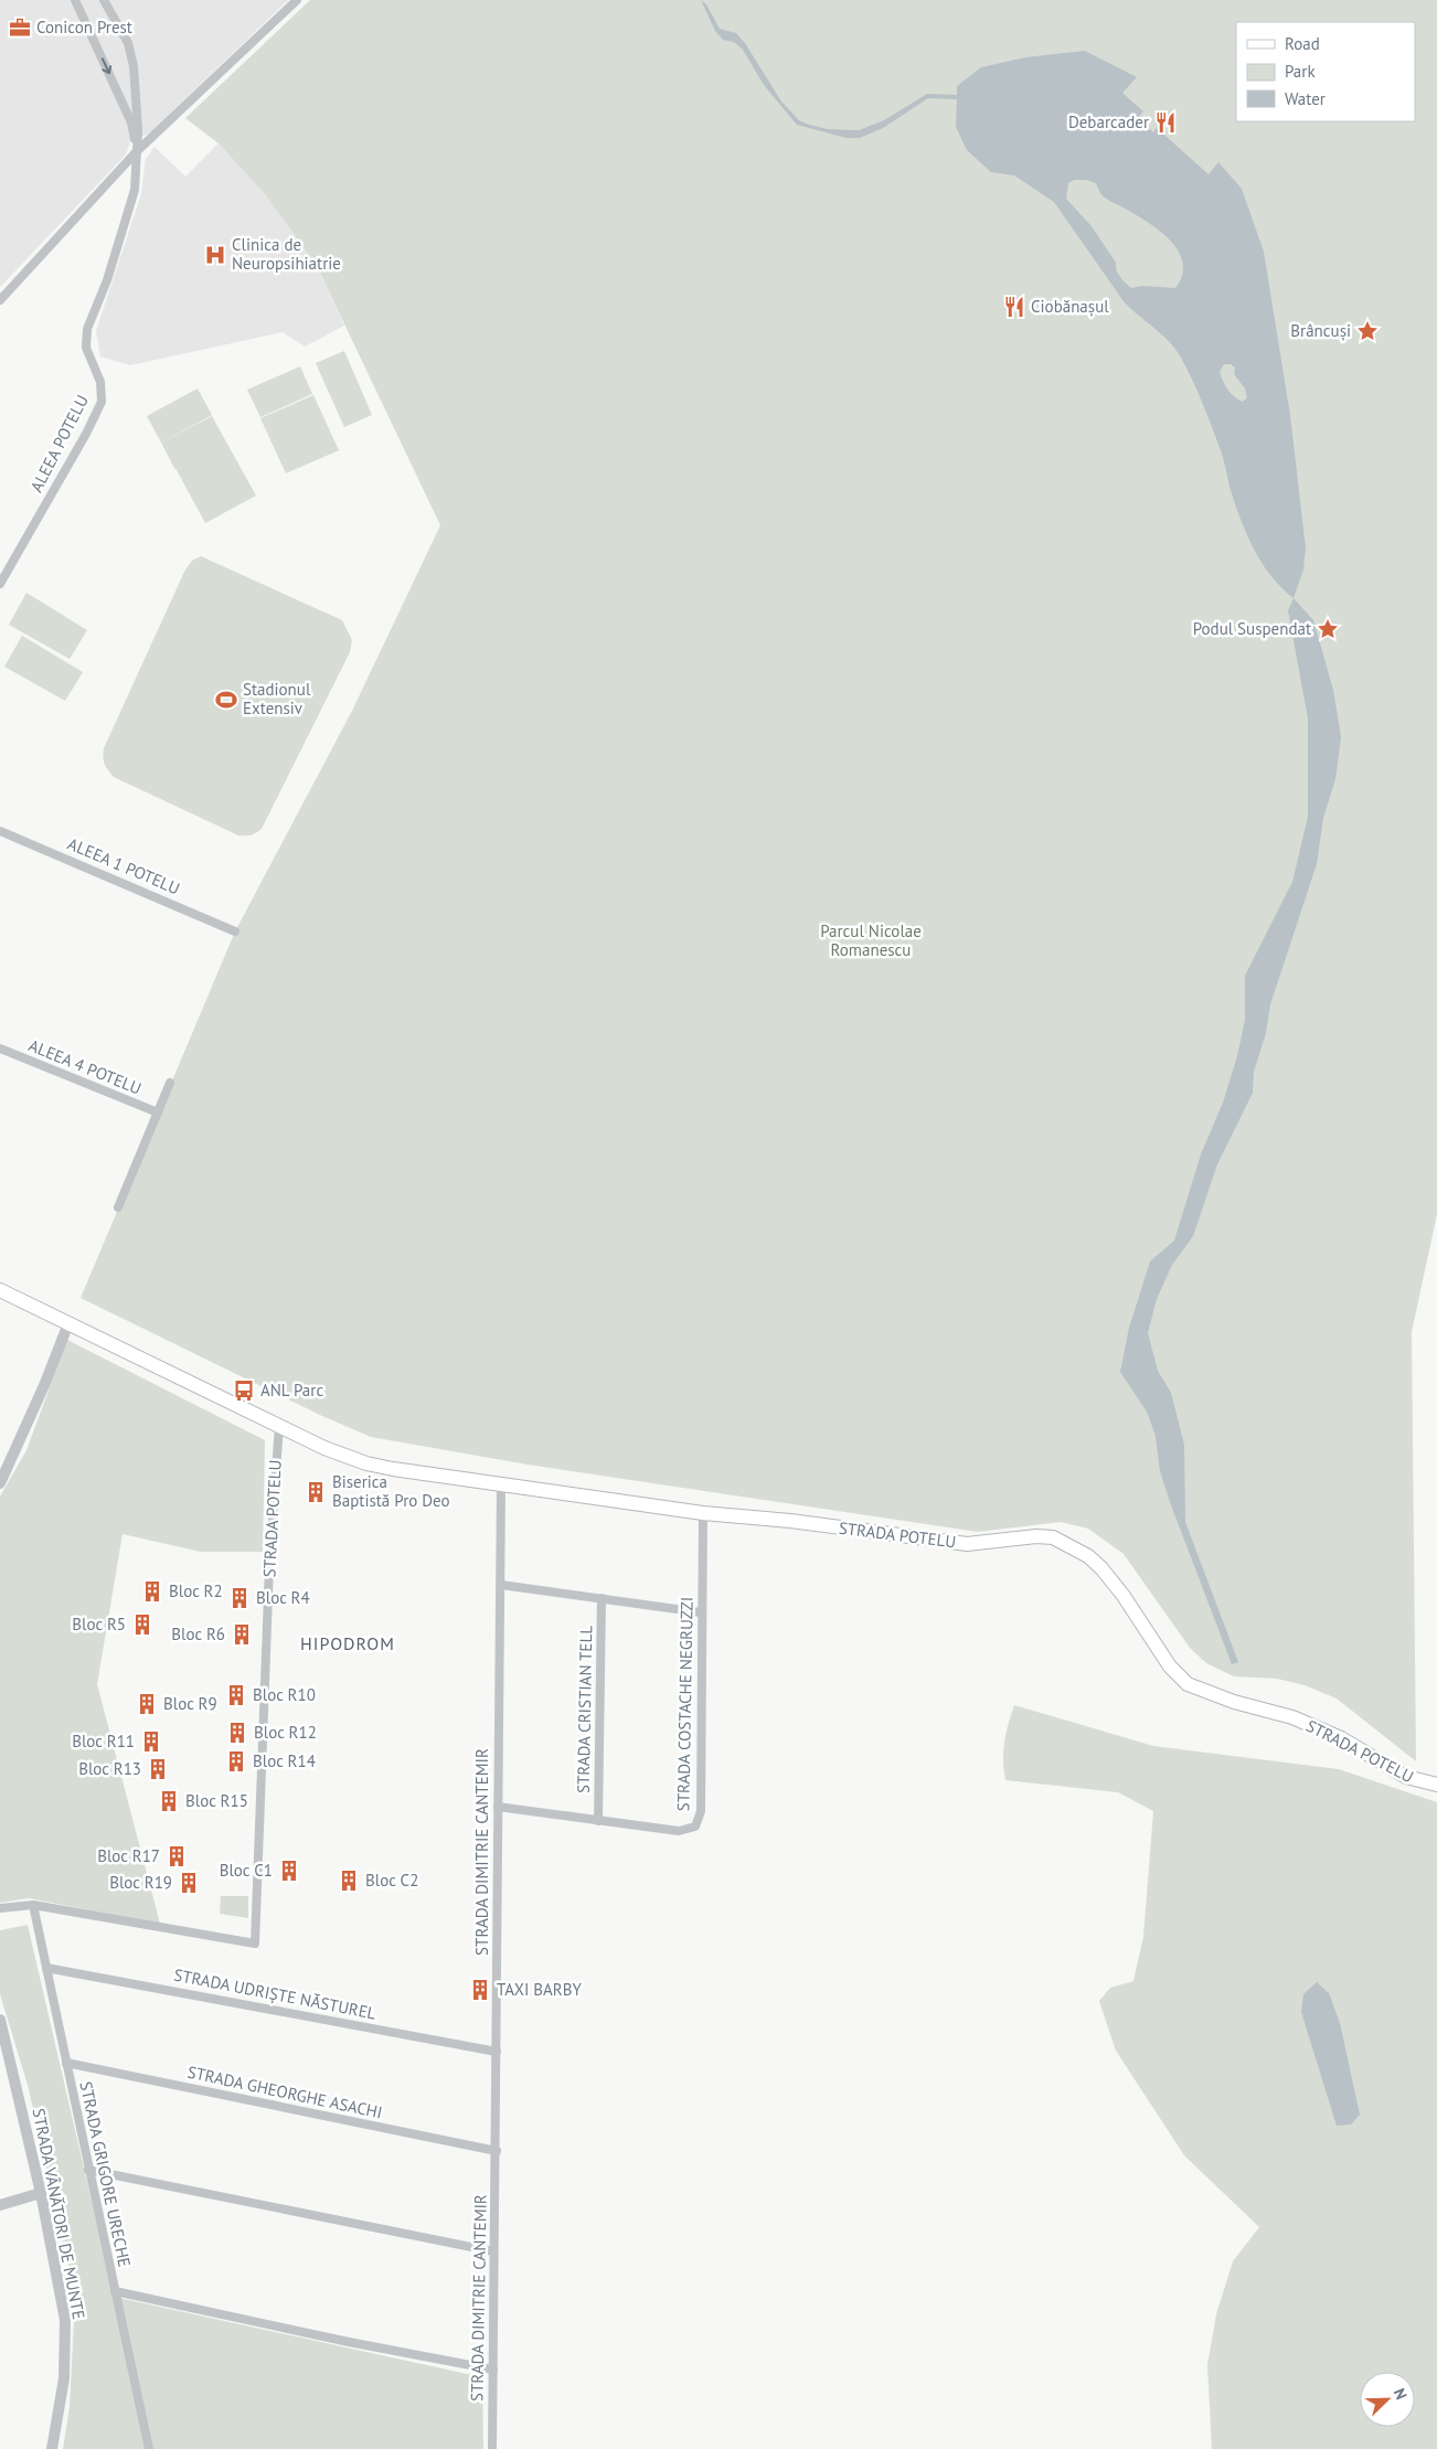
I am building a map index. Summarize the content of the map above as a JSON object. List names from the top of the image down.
{
  "streets": {
    "main road": ["STRADA POTELU"],
    "street": [
      "ALEEA POTELU",
      "ALEEA 1 POTELU",
      "ALEEA 4 POTELU",
      "STRADA COSTACHE NEGRUZZI",
      "STRADA CRISTIAN TELL",
      "STRADA DIMITRIE CANTEMIR",
      "STRADA UDRIȘTE NĂSTUREL",
      "STRADA GHEORGHE ASACHI",
      "STRADA GRIGORE URECHE",
      "STRADA VÂNĂTORI DE MUNTE"
    ]
  },
  "crossings": [
    ["STRADA POTELU", "STRADA COSTACHE NEGRUZZI"],
    ["STRADA POTELU", "STRADA DIMITRIE CANTEMIR"],
    ["STRADA POTELU", "STRADA GRIGORE URECHE"],
    ["STRADA COSTACHE NEGRUZZI", "STRADA CRISTIAN TELL"],
    ["STRADA COSTACHE NEGRUZZI", "STRADA DIMITRIE CANTEMIR"],
    ["STRADA DIMITRIE CANTEMIR", "STRADA UDRIȘTE NĂSTUREL"],
    ["STRADA DIMITRIE CANTEMIR", "STRADA GHEORGHE ASACHI"],
    ["STRADA UDRIȘTE NĂSTUREL", "STRADA GRIGORE URECHE"],
    ["STRADA GHEORGHE ASACHI", "STRADA GRIGORE URECHE"]
  ],
  "districts": ["HIPODROM"],
  "parks": ["Parcul Nicolae Romanescu"],
  "places": {
    "office": ["Conicon Prest"],
    "restaurant": ["Debarcader", "Ciobănașul"],
    "hospital": ["Clinica de Neuropsihiatrie"],
    "place": ["Brâncuși", "Podul Suspendat"],
    "sports": ["Stadionul Extensiv"],
    "bus stop": ["ANL Parc"],
    "building": [
      "Biserica Baptistă Pro Deo",
      "Bloc R2",
      "Bloc R4",
      "Bloc R5",
      "Bloc R6",
      "Bloc R10",
      "Bloc R9",
      "Bloc R12",
      "Bloc R11",
      "Bloc R14",
      "Bloc R13",
      "Bloc R15",
      "Bloc R17",
      "Bloc C1",
      "Bloc C2",
      "Bloc R19",
      "TAXI BARBY"
    ]
  },
  "legend": ["Road", "Park", "Water"],
  "north": "top right"
}
